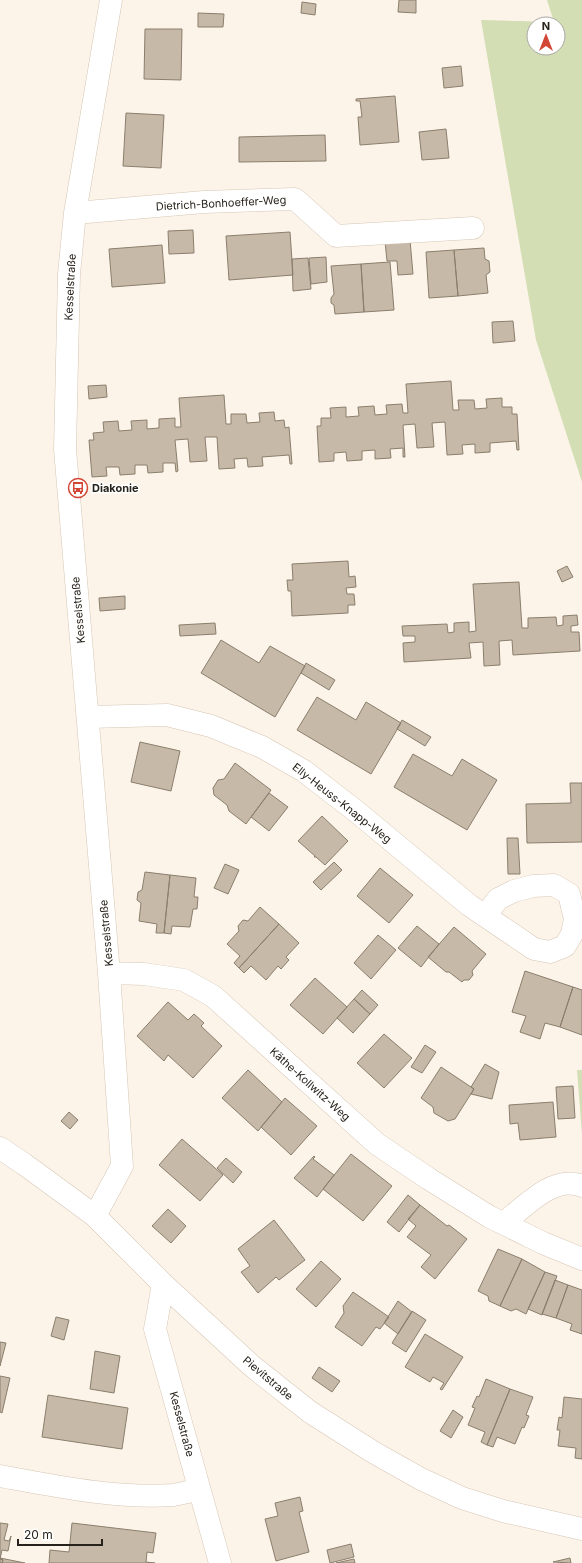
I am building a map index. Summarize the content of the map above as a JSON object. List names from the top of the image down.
{
  "streets": {
    "street": [
      "Dietrich-Bonhoeffer-Weg",
      "Kesselstraße",
      "Elly-Heuss-Knapp-Weg",
      "Käthe-Kollwitz-Weg",
      "Pievitstraße"
    ]
  },
  "crossings": [
    ["Dietrich-Bonhoeffer-Weg", "Kesselstraße"],
    ["Kesselstraße", "Elly-Heuss-Knapp-Weg"],
    ["Kesselstraße", "Käthe-Kollwitz-Weg"],
    ["Kesselstraße", "Pievitstraße"]
  ],
  "places": {
    "bus stop": ["Diakonie"]
  },
  "scale_bar": "20 m",
  "north": "top"
}
